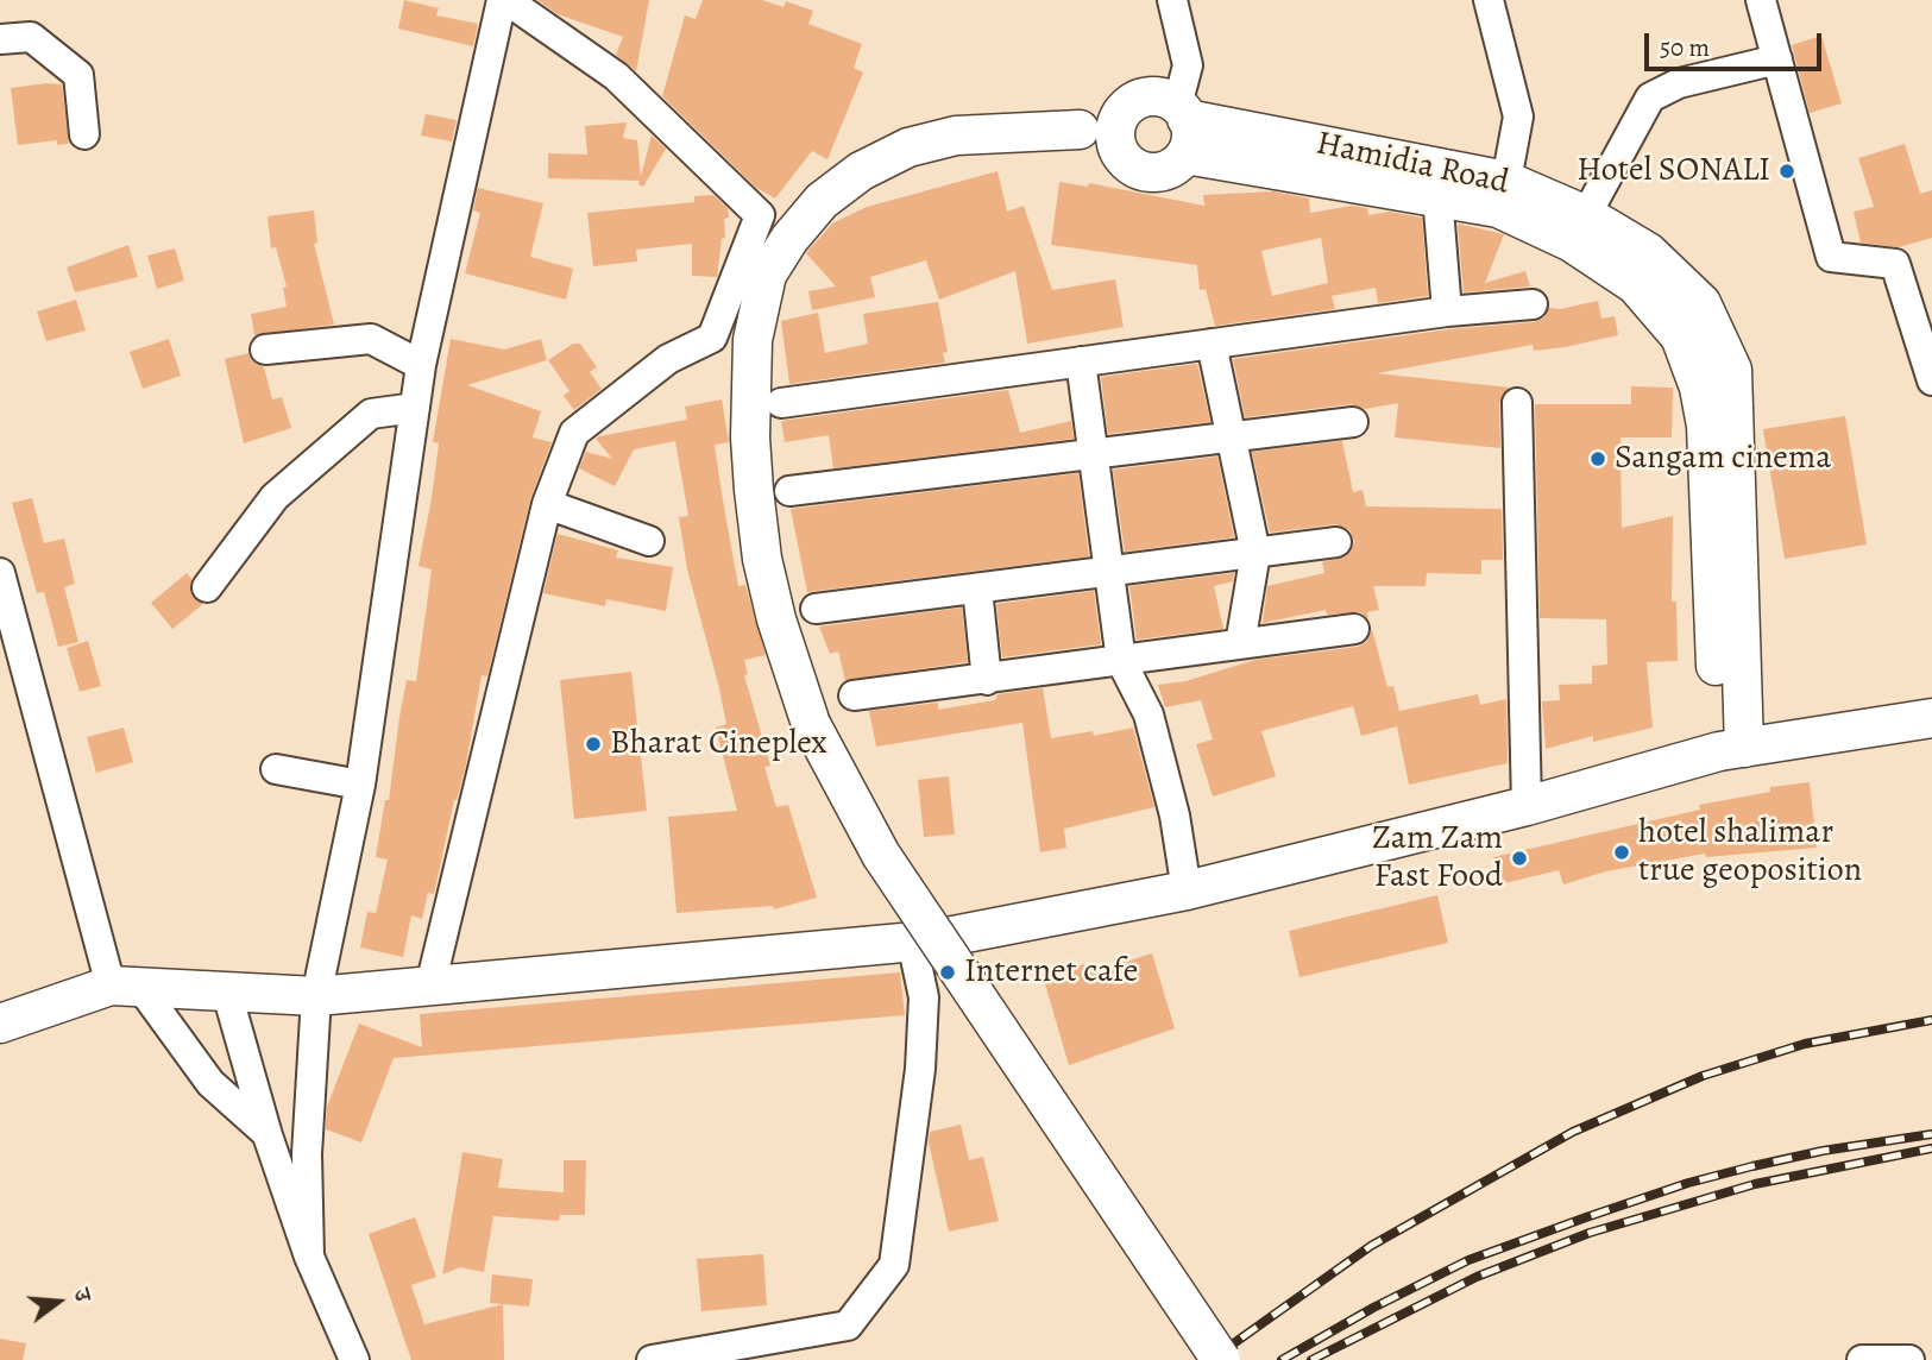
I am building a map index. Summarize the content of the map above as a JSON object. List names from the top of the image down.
{
  "streets": {
    "main road": ["Hamidia Road"]
  },
  "places": [
    "Hotel SONALI",
    "Sangam cinema",
    "Bharat Cineplex",
    "hotel shalimar true geoposition",
    "Zam Zam Fast Food",
    "Internet cafe"
  ],
  "scale_bar": "50 m",
  "north": "right"
}
